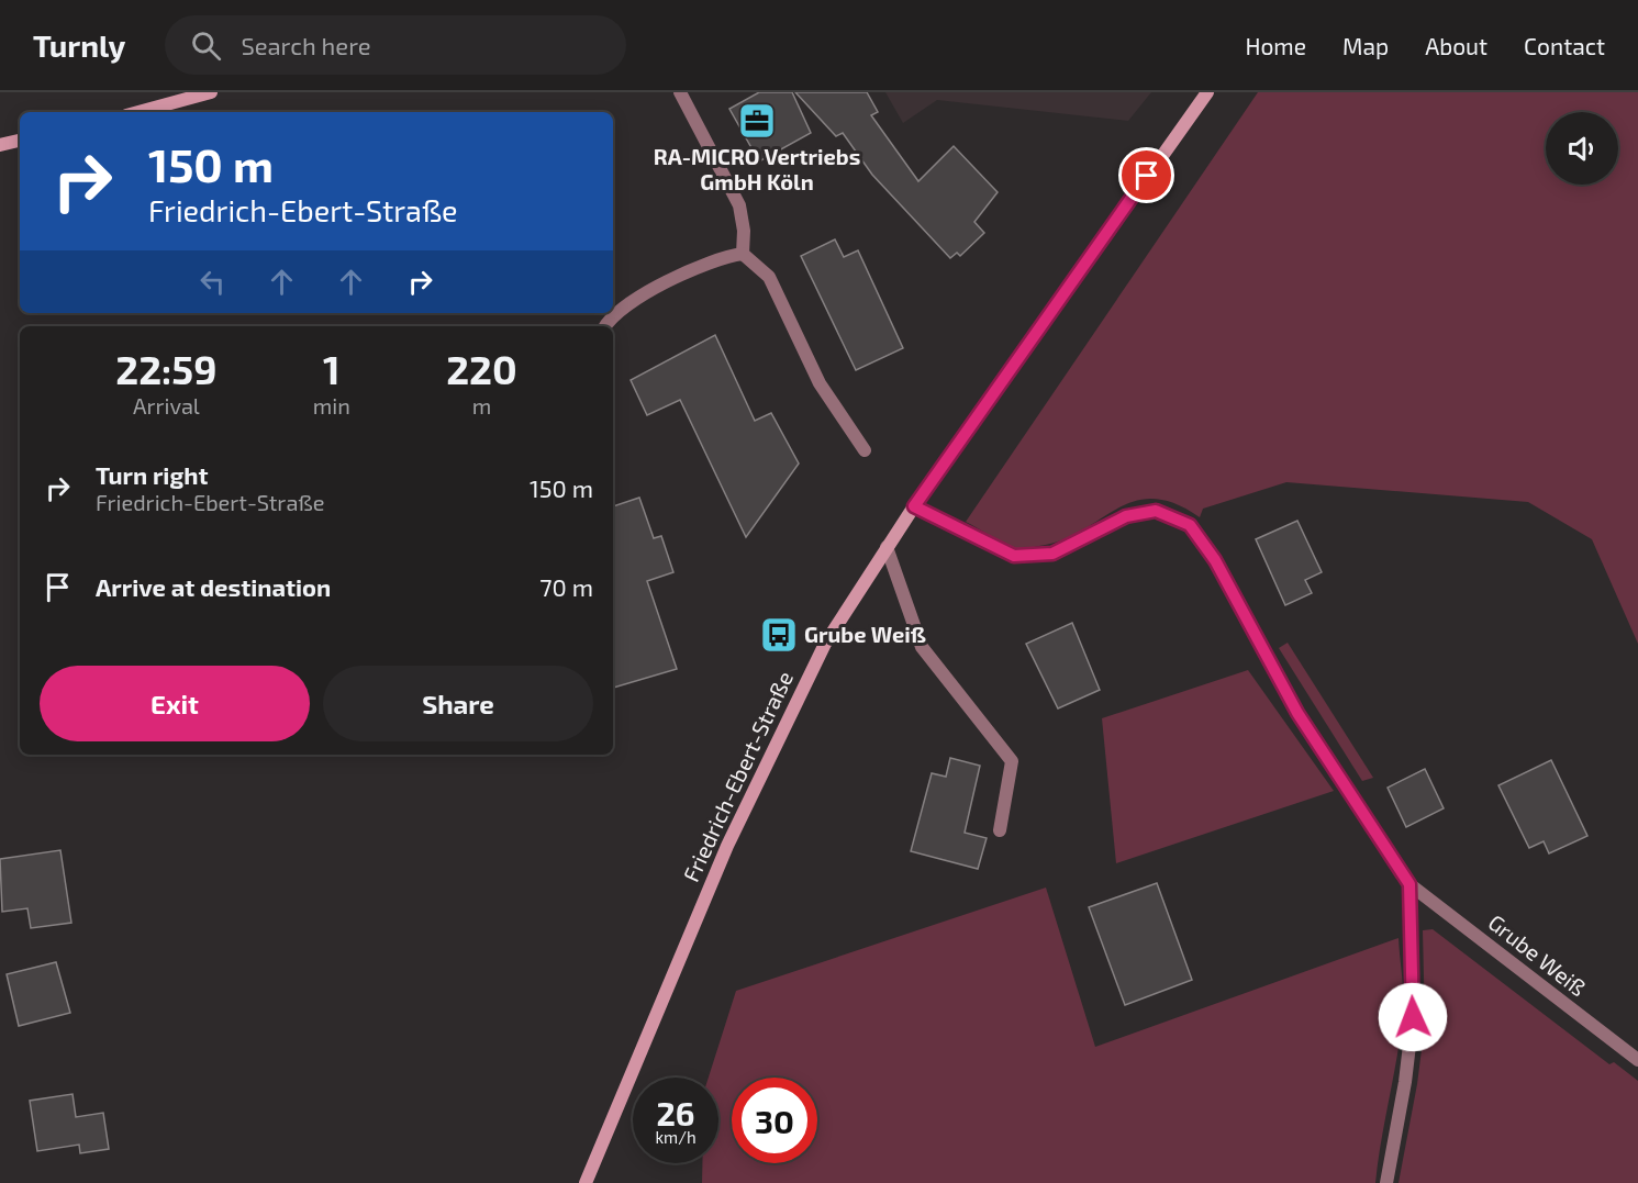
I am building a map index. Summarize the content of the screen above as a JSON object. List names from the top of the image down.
{
  "streets": {
    "main road": ["Friedrich-Ebert-Straße"],
    "street": ["Grube Weiß"]
  },
  "crossings": [
    ["Friedrich-Ebert-Straße", "Grube Weiß"]
  ],
  "places": {
    "office": ["RA-MICRO Vertriebs GmbH Köln"],
    "bus stop": ["Grube Weiß"]
  },
  "page": {
    "header": "Turnly",
    "search": "Search here",
    "nav": [
      "Home",
      "Map",
      "About",
      "Contact"
    ],
    "turn": ["150 m", "Friedrich-Ebert-Straße"],
    "eta": [
      "22:59",
      "Arrival",
      "1",
      "min",
      "220",
      "m"
    ],
    "list": [
      {
        "name": "Turn right",
        "note": "Friedrich-Ebert-Straße",
        "value": "150 m"
      },
      {
        "name": "Arrive at destination",
        "value": "70 m"
      }
    ],
    "buttons": ["Exit", "Share"],
    "speed": "26 km/h",
    "limit": "30"
  }
}
